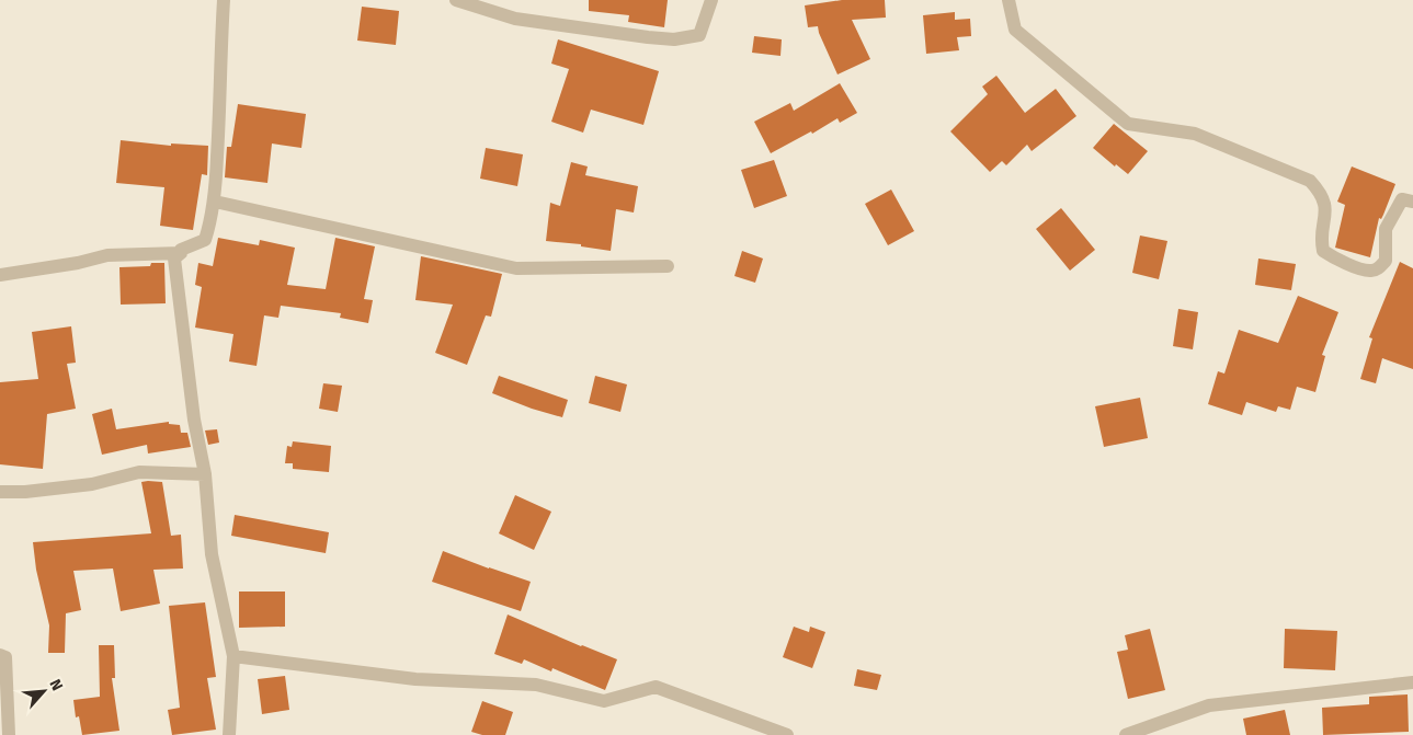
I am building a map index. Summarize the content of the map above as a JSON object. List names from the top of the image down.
{
  "north": "top right"
}
